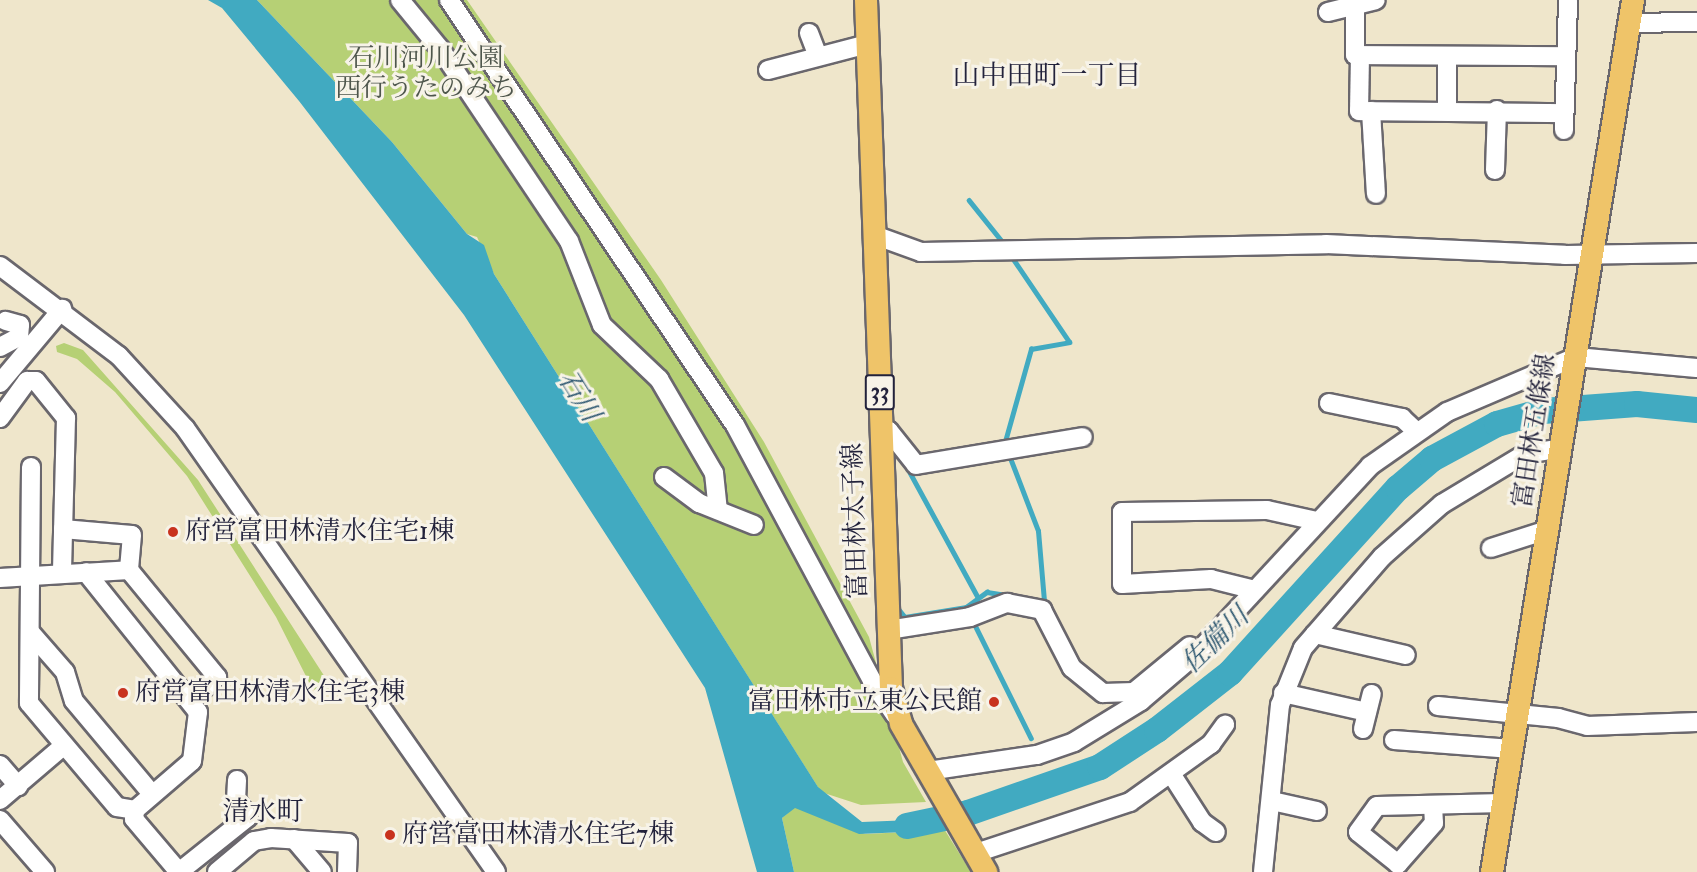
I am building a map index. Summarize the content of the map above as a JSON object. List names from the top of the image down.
{
  "streets": {
    "main road": ["33", "富田林五條線", "富田林太子線"]
  },
  "districts": ["山中田町一丁目", "清水町"],
  "water": ["石川", "佐備川"],
  "parks": ["石川河川公園 西行うたのみち"],
  "places": [
    "府営富田林清水住宅1棟",
    "府営富田林清水住宅3棟",
    "富田林市立東公民館",
    "府営富田林清水住宅7棟"
  ]
}
